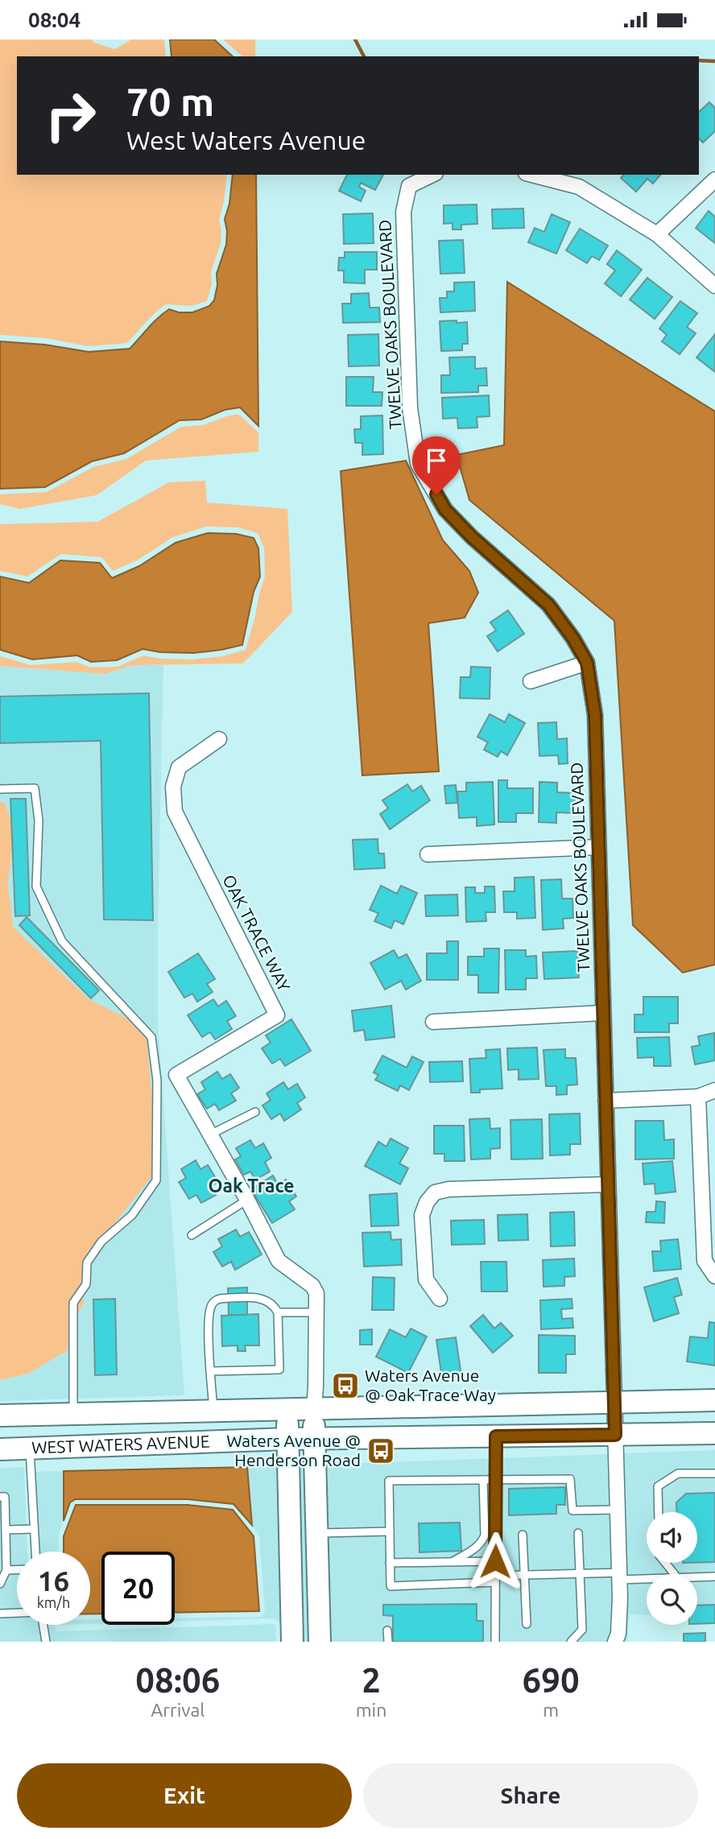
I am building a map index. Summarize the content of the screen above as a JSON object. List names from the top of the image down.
{
  "streets": {
    "main road": ["WEST WATERS AVENUE"],
    "street": ["TWELVE OAKS BOULEVARD", "OAK TRACE WAY"]
  },
  "crossings": [
    ["TWELVE OAKS BOULEVARD", "WEST WATERS AVENUE"],
    ["OAK TRACE WAY", "WEST WATERS AVENUE"]
  ],
  "districts": ["Oak Trace"],
  "places": {
    "bus stop": ["Waters Avenue @ Oak Trace Way", "Waters Avenue @ Henderson Road"]
  },
  "page": {
    "status": "08:04",
    "turn": ["70 m", "West Waters Avenue"],
    "speed": "16 km/h",
    "limit": "20",
    "eta": [
      "08:06",
      "Arrival",
      "2",
      "min",
      "690",
      "m"
    ],
    "buttons": ["Exit", "Share"]
  }
}
